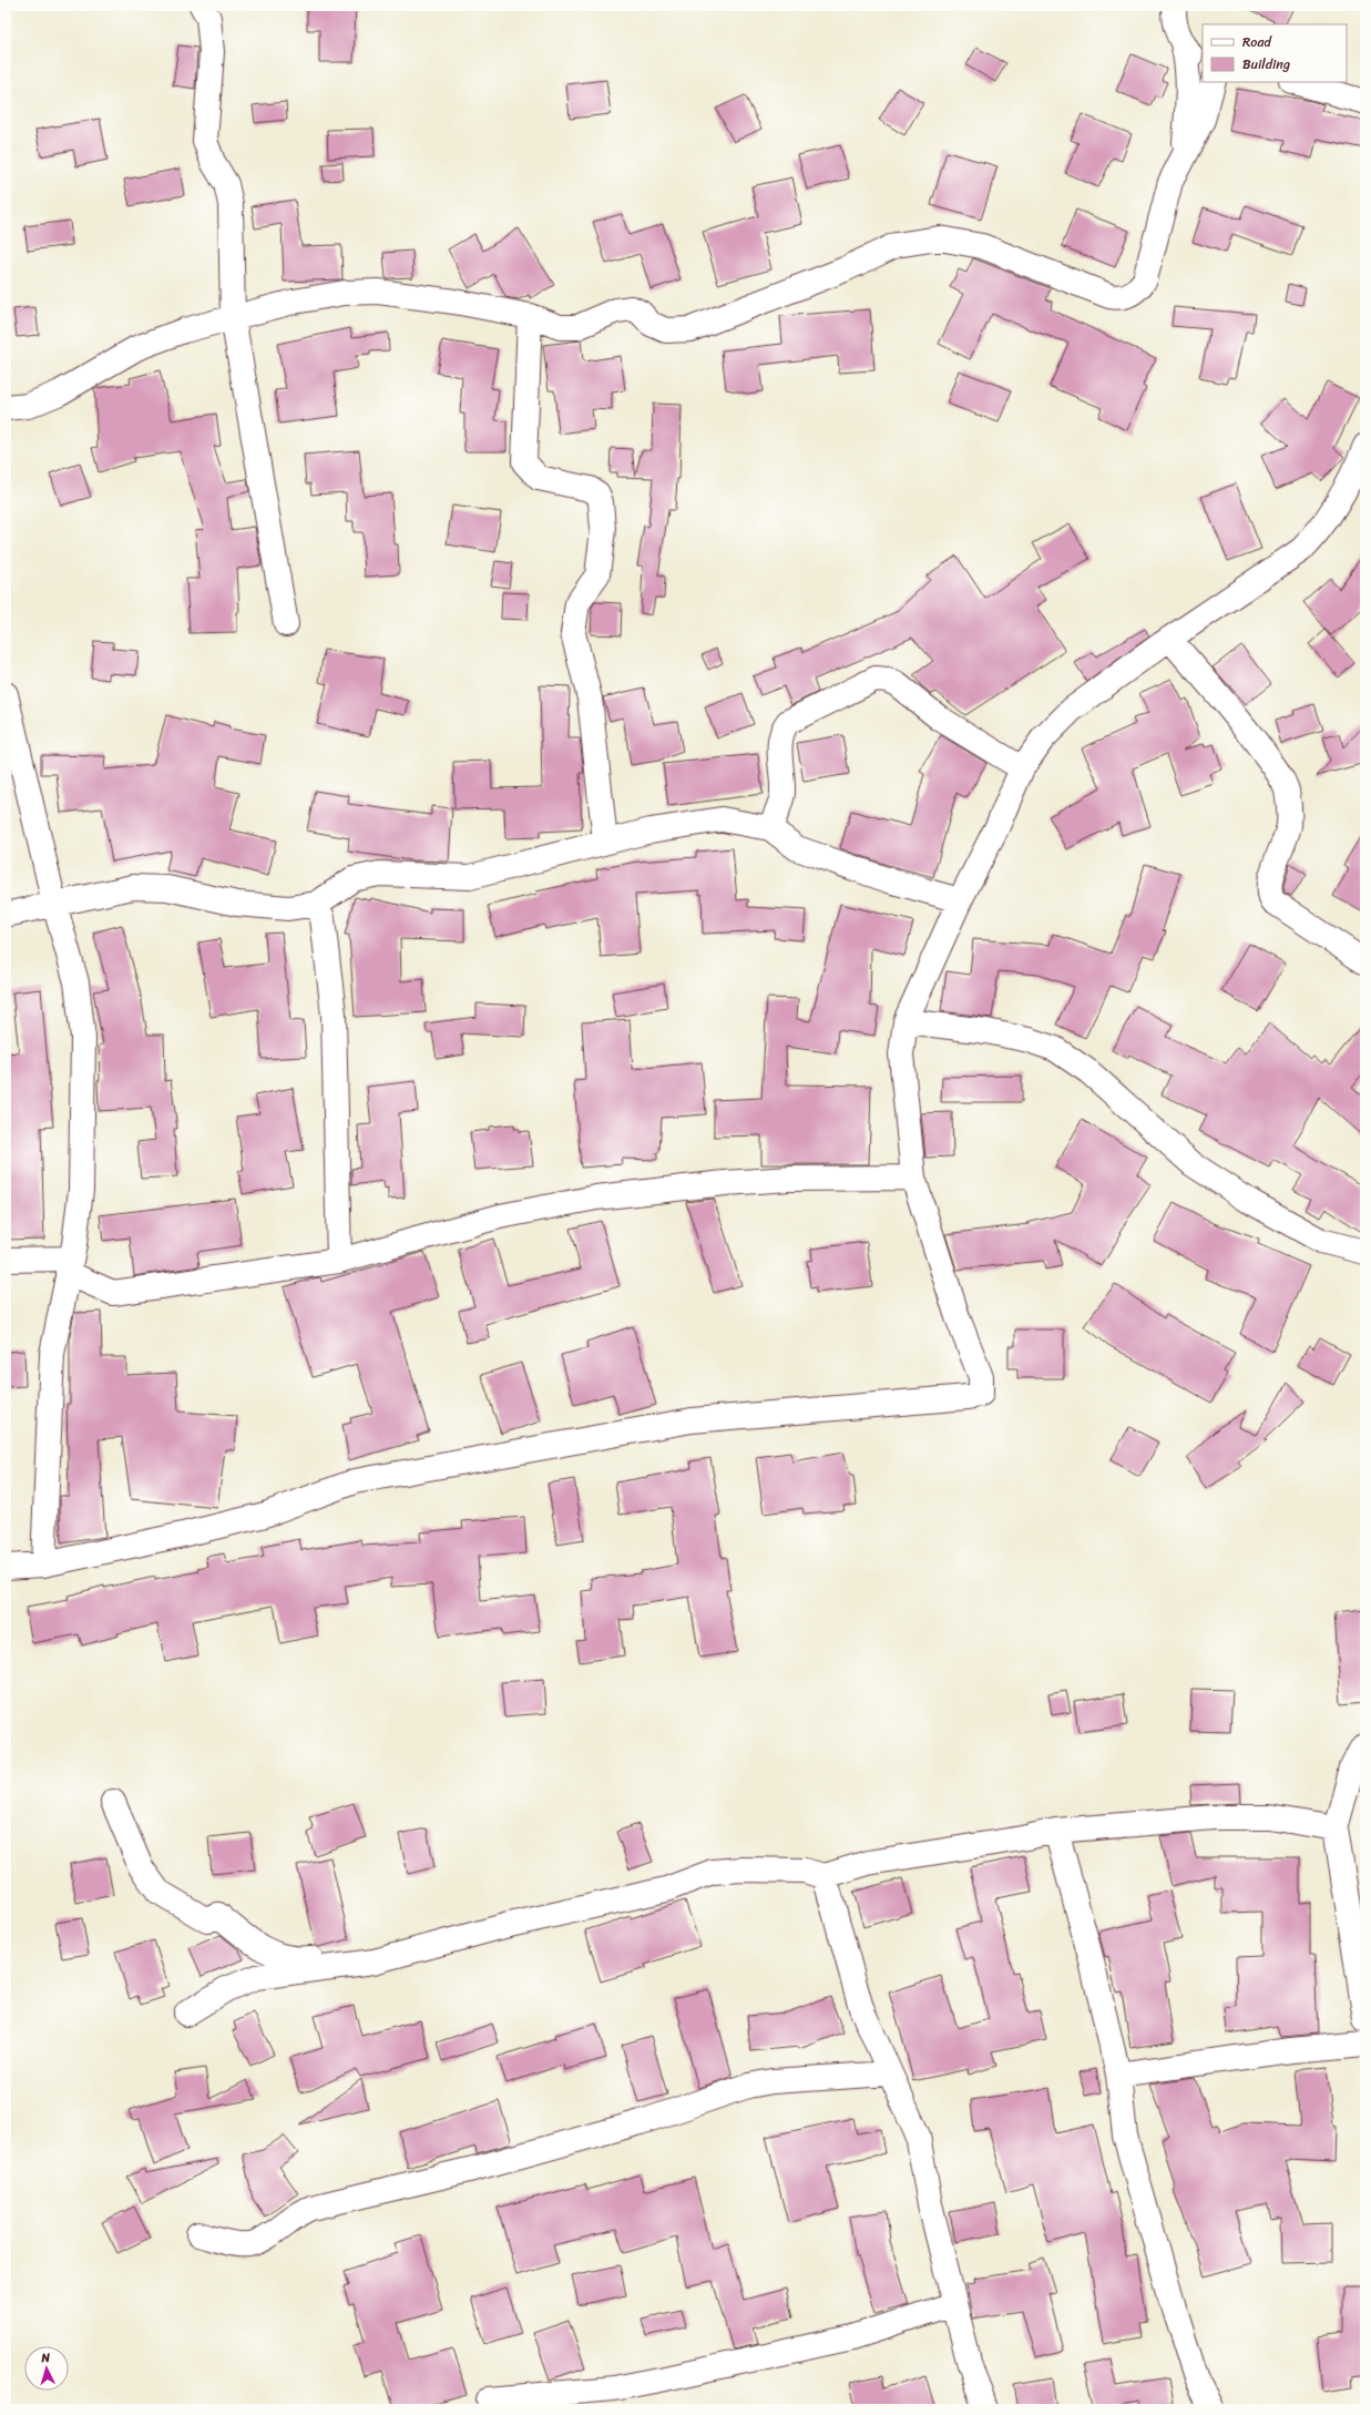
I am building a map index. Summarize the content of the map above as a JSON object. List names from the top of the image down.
{
  "legend": ["Road", "Building"],
  "north": "top"
}
